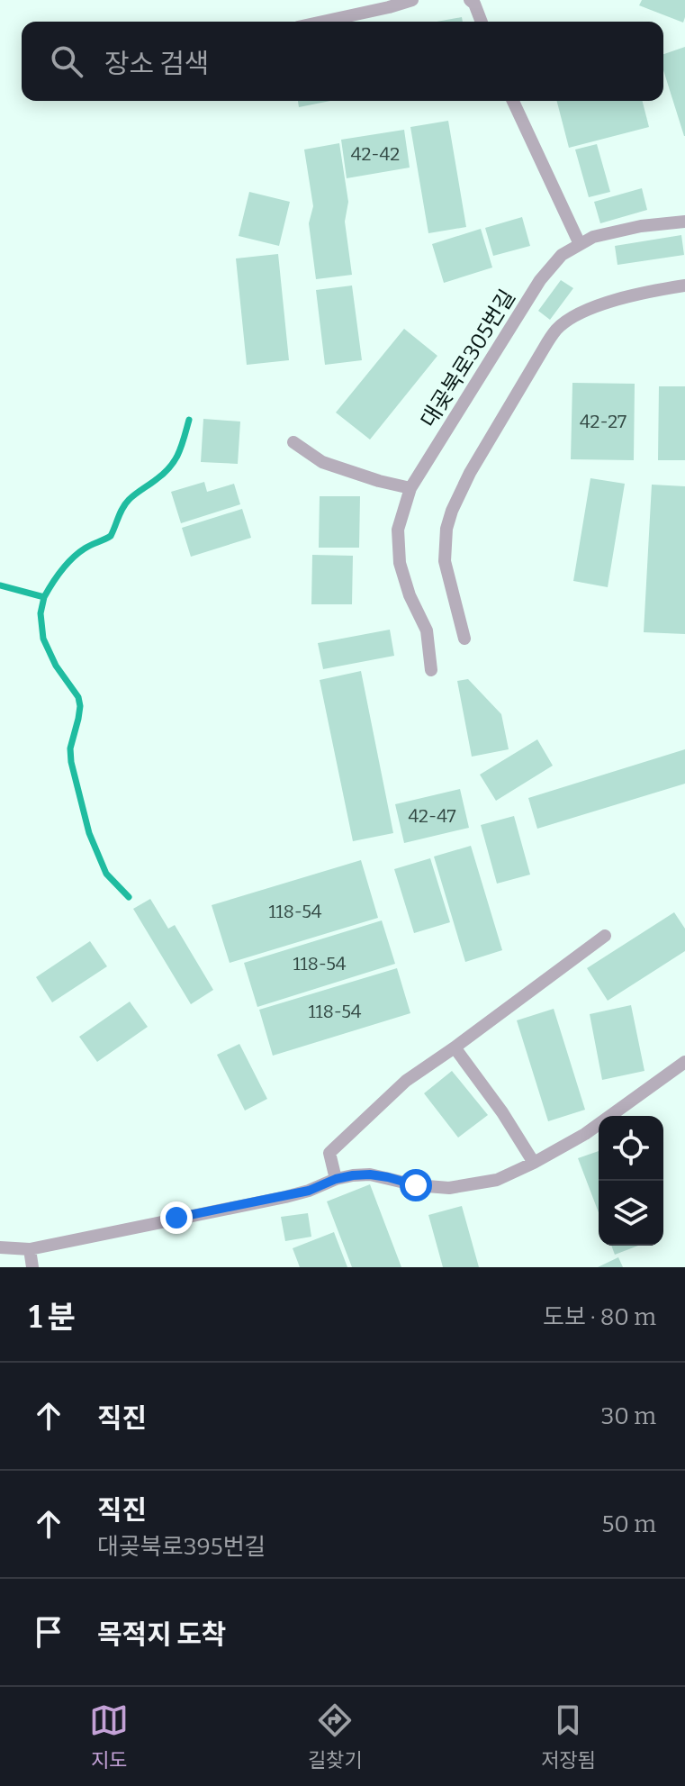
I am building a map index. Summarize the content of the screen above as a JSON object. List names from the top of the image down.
{
  "streets": {
    "lane": ["대곶북로305번길"]
  },
  "house_numbers": [
    "42-42",
    "42-27",
    "42-47",
    "118-54",
    "118-54",
    "118-54"
  ],
  "page": {
    "search": "장소 검색",
    "heading": ["1 분", "도보 · 80 m"],
    "list": [
      ["직진", "30 m"],
      ["직진", "대곶북로395번길", "50 m"],
      "목적지 도착"
    ],
    "nav": ["지도", "길찾기", "저장됨"]
  }
}
